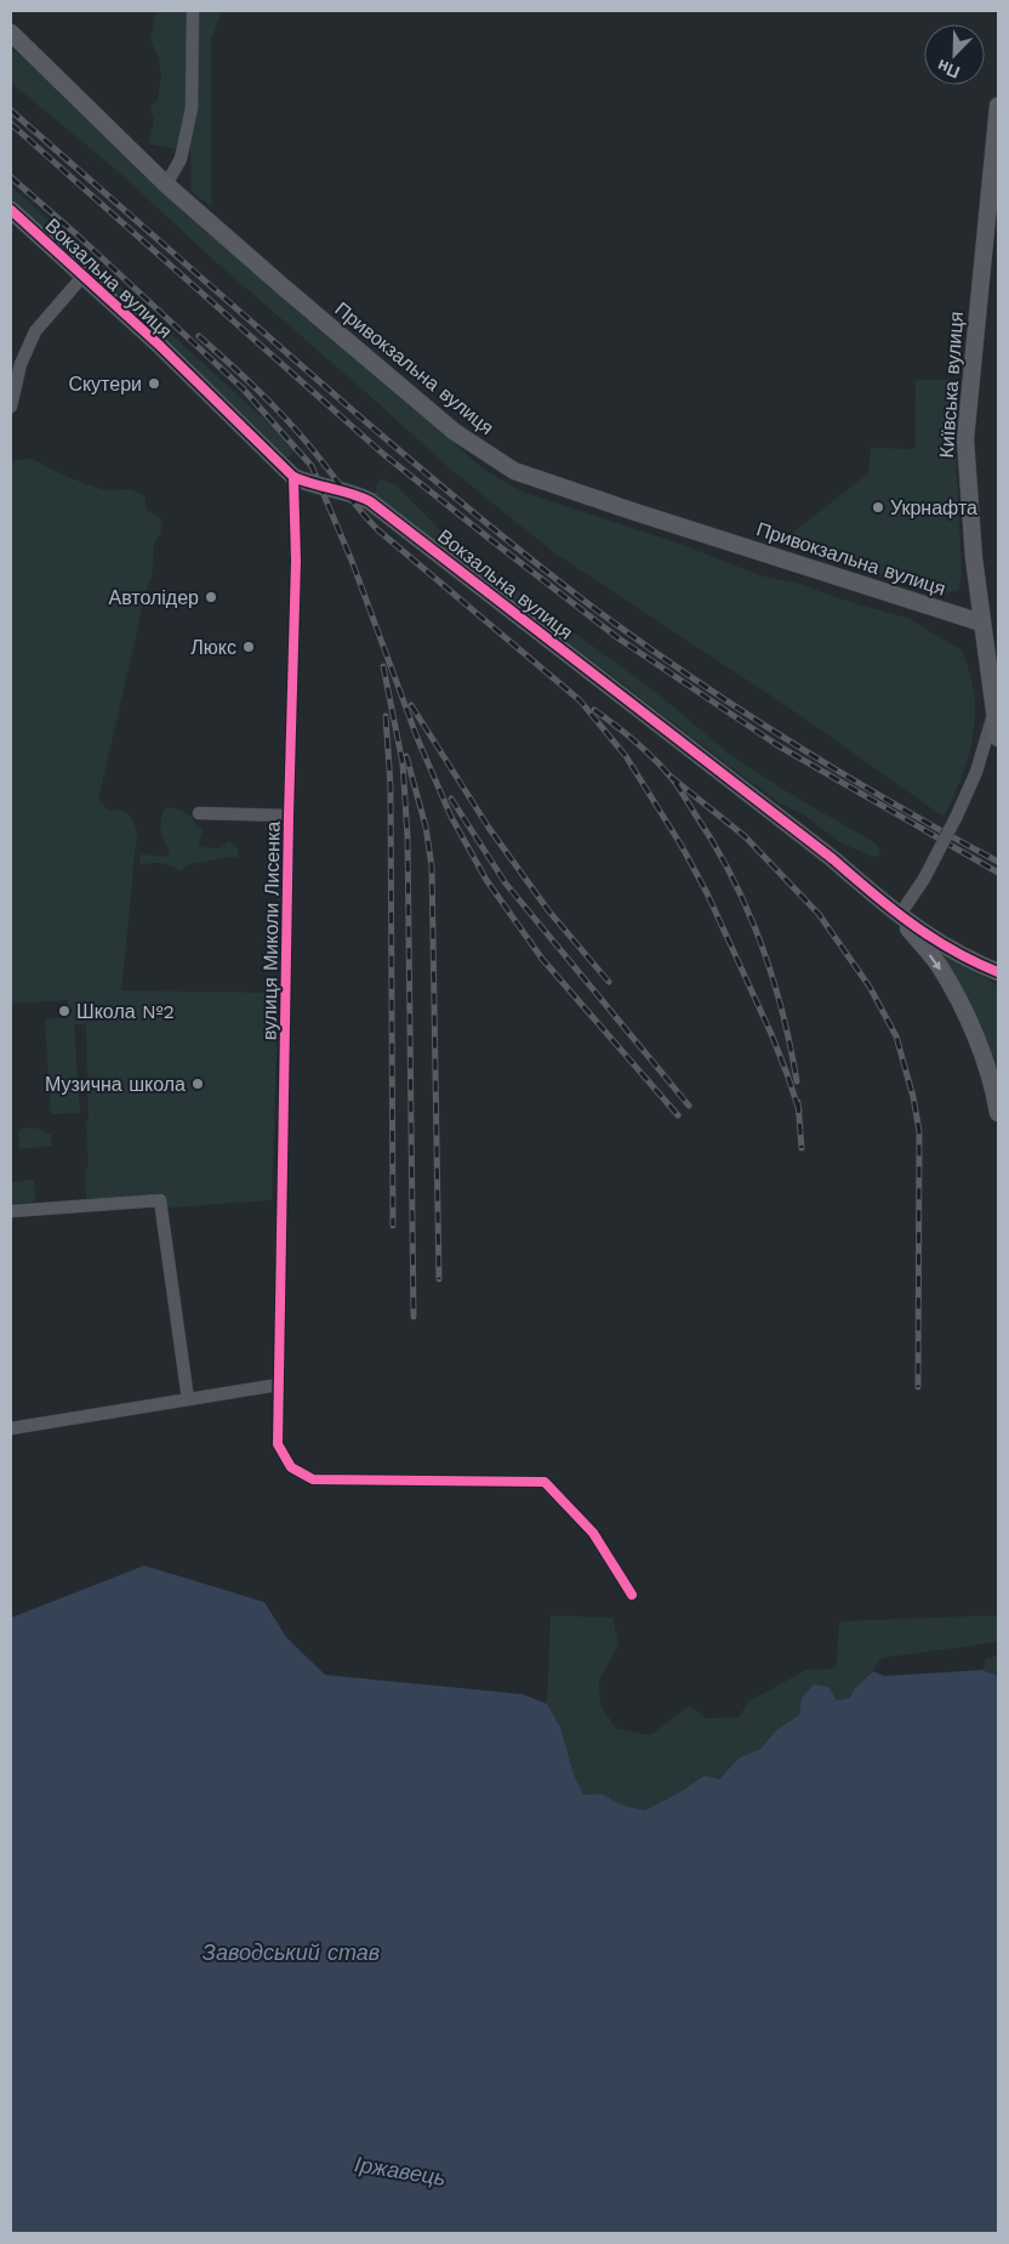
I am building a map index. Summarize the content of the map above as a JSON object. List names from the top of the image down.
{
  "streets": {
    "street": [
      "Вокзальна вулиця",
      "Привокзальна вулиця",
      "Київська вулиця",
      "вулиця Миколи Лисенка"
    ]
  },
  "crossings": [
    ["Вокзальна вулиця", "вулиця Миколи Лисенка"],
    ["Привокзальна вулиця", "Київська вулиця"]
  ],
  "water": ["Заводський став", "Іржавець"],
  "places": [
    "Скутери",
    "Укрнафта",
    "Автолідер",
    "Люкс",
    "Школа №2",
    "Музична школа"
  ],
  "north": "bottom left"
}
